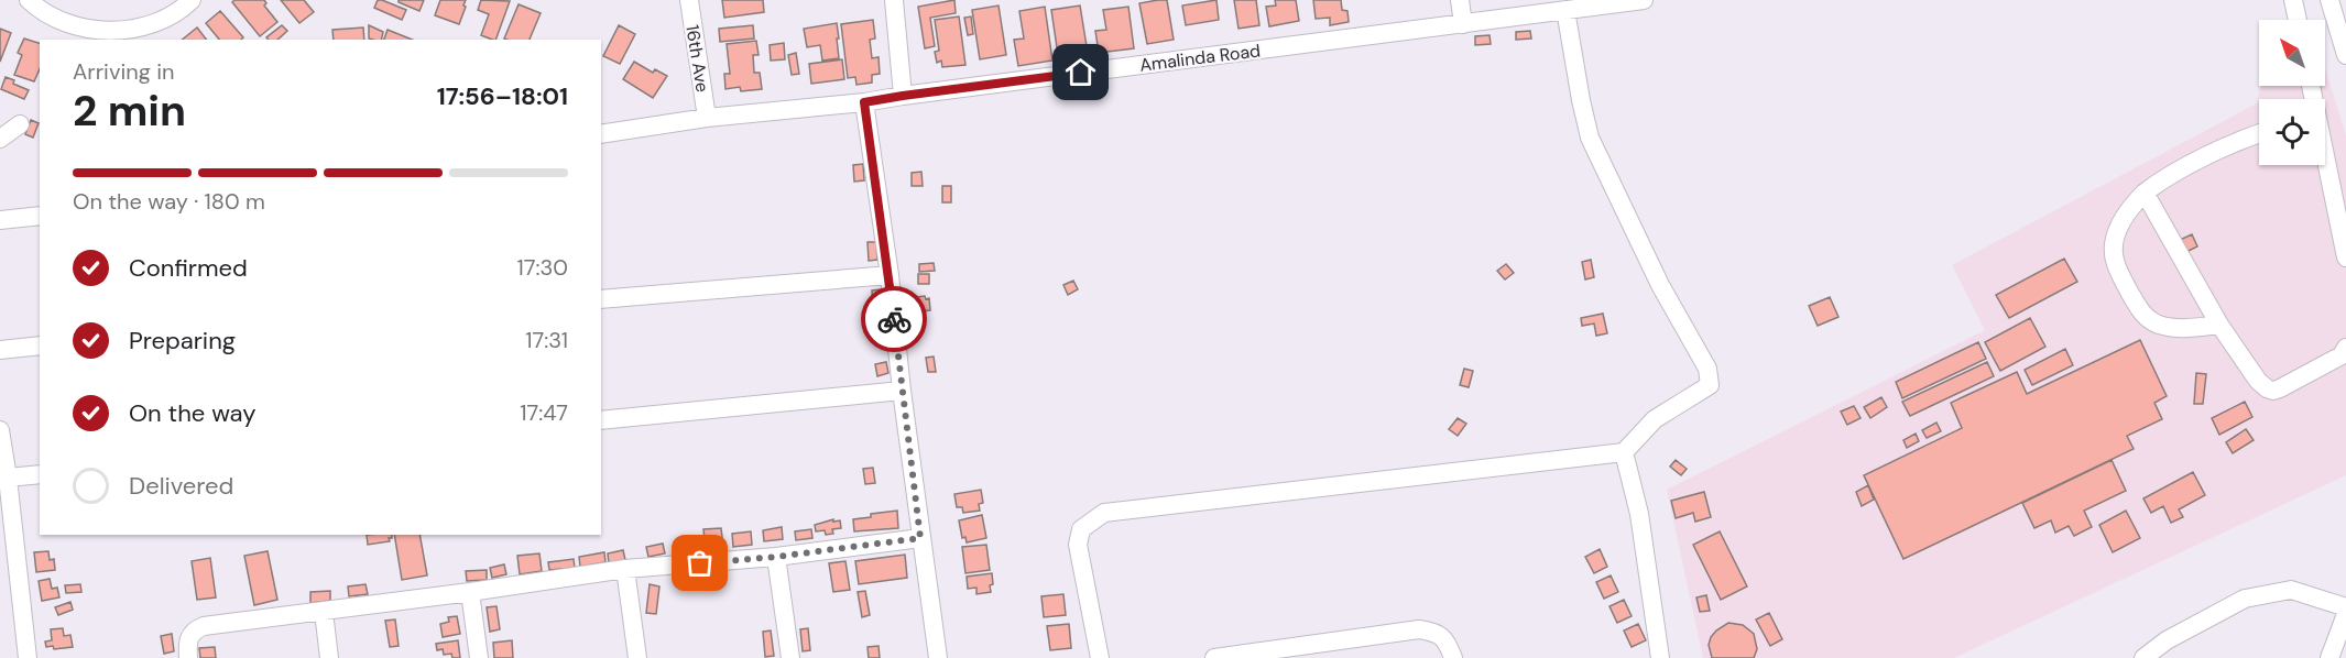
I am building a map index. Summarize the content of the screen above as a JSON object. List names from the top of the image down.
{
  "streets": {
    "street": ["Amalinda Road", "16th Ave"]
  },
  "crossings": [
    ["Amalinda Road", "16th Ave"]
  ],
  "north": "top left",
  "page": {
    "heading": ["2 min", "Arriving in", "17:56–18:01"],
    "bar": "On the way · 180 m",
    "list": [
      ["Confirmed", "17:30"],
      ["Preparing", "17:31"],
      ["On the way", "17:47"],
      "Delivered"
    ]
  }
}
